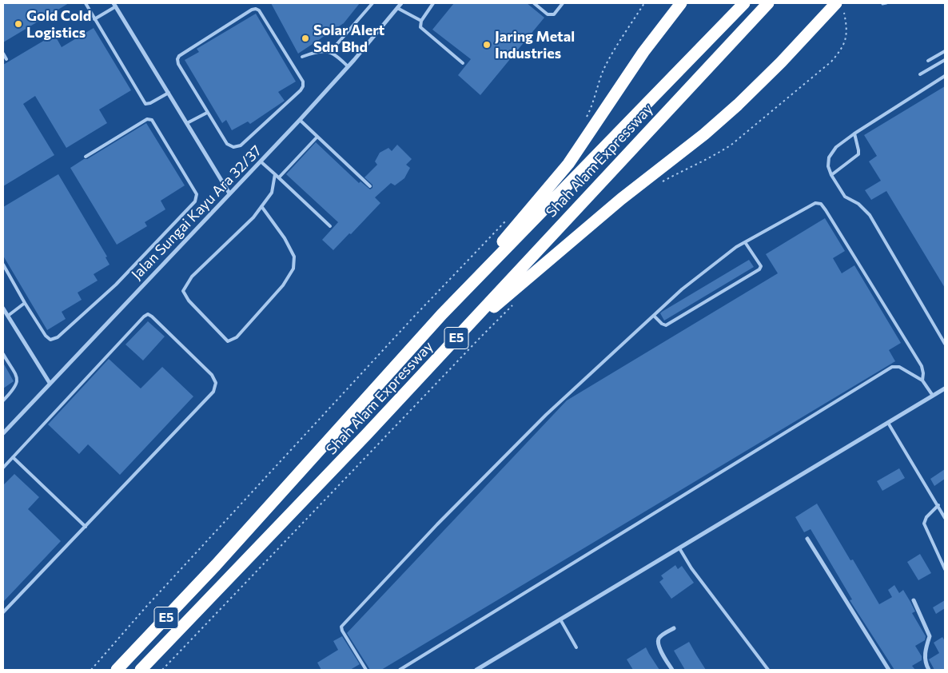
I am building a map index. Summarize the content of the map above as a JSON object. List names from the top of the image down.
{
  "streets": {
    "highway": ["Shah Alam Expressway", "E5"],
    "street": ["Jalan Sungai Kayu Ara 32/37"]
  },
  "places": ["Gold Cold Logistics", "Solar Alert Sdn Bhd", "Jaring Metal Industries"]
}
